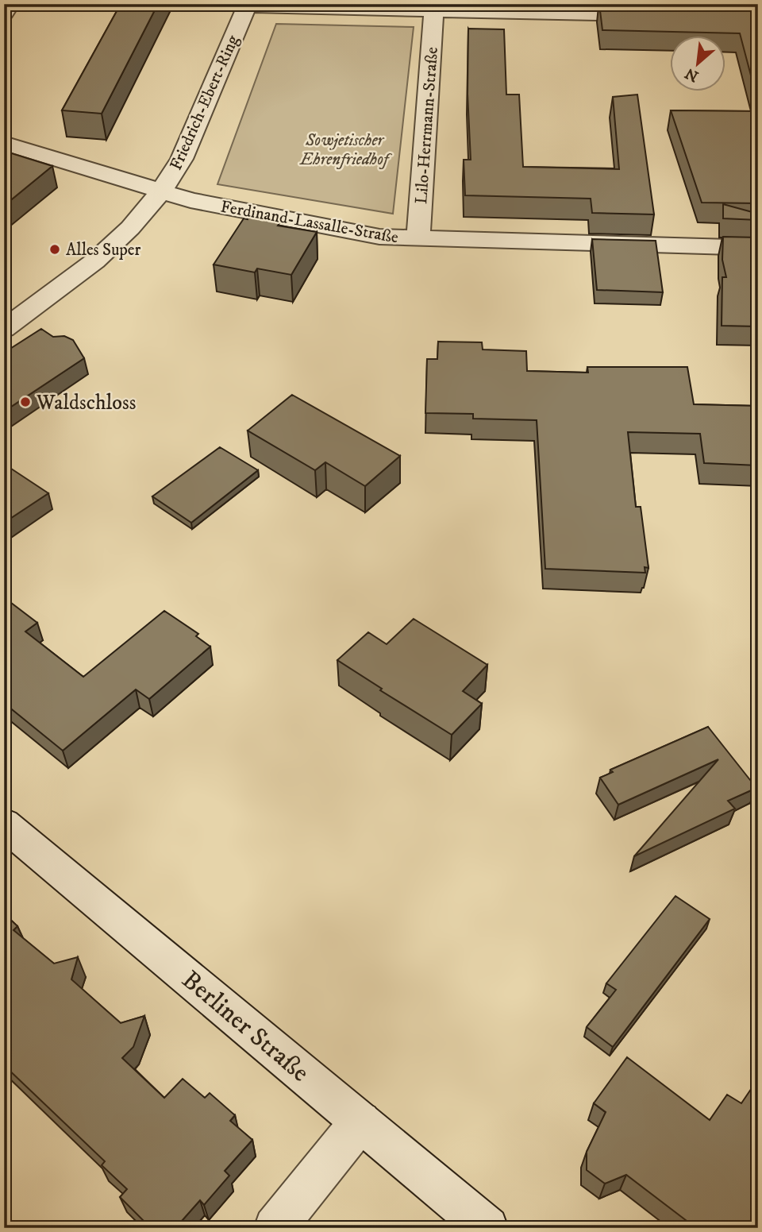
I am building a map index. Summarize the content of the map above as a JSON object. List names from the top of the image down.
{
  "streets": {
    "street": [
      "Friedrich-Ebert-Ring",
      "Lilo-Herrmann-Straße",
      "Ferdinand-Lassalle-Straße",
      "Berliner Straße"
    ]
  },
  "crossings": [
    ["Friedrich-Ebert-Ring", "Ferdinand-Lassalle-Straße"],
    ["Lilo-Herrmann-Straße", "Ferdinand-Lassalle-Straße"]
  ],
  "parks": ["Sowjetischer Ehrenfriedhof"],
  "places": ["Alles Super", "Waldschloss"],
  "north": "bottom left"
}
